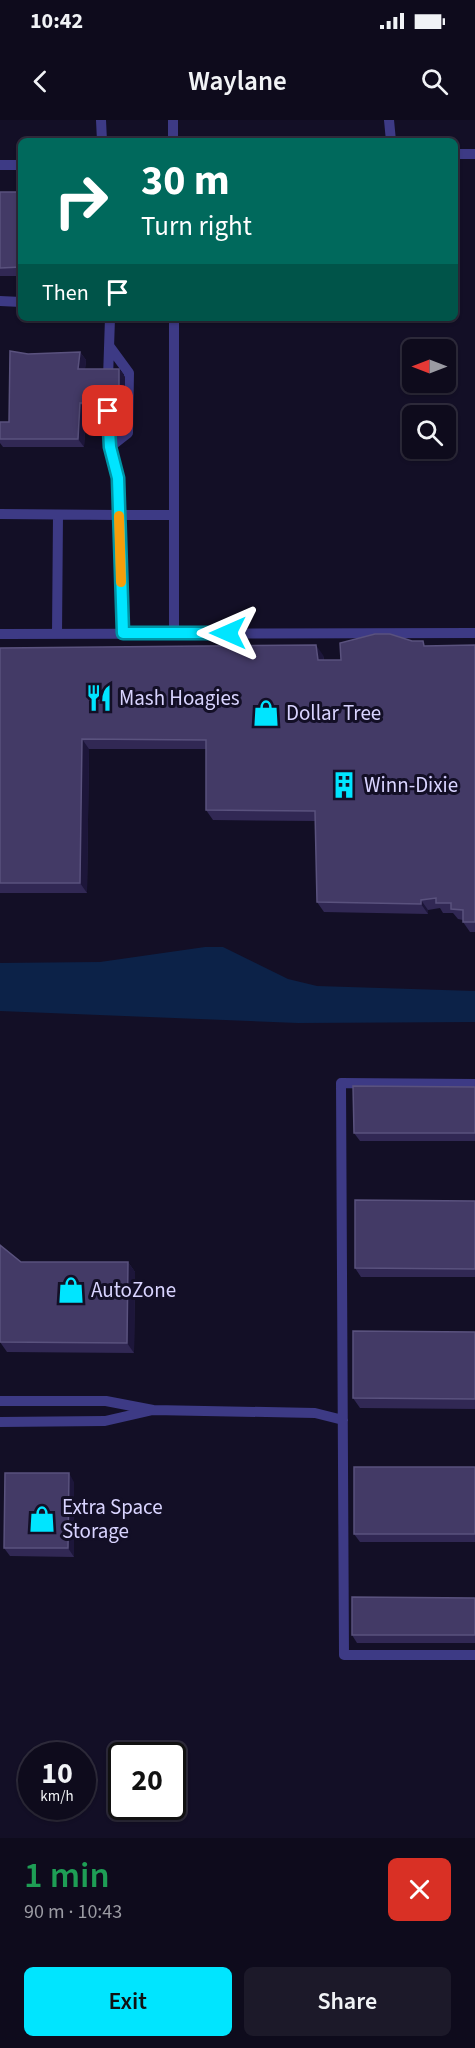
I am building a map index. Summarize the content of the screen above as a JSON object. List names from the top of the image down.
{
  "places": {
    "restaurant": ["Mash Hoagies"],
    "shop": ["Dollar Tree", "AutoZone", "Extra Space Storage"],
    "building": ["Winn-Dixie"]
  },
  "north": "left",
  "page": {
    "status": "10:42",
    "header": "Waylane",
    "turn": ["30 m", "Turn right"],
    "then": "Then",
    "speed": "10 km/h",
    "limit": "20",
    "heading": ["1 min", "90 m · 10:43"],
    "buttons": ["Exit", "Share"]
  }
}
